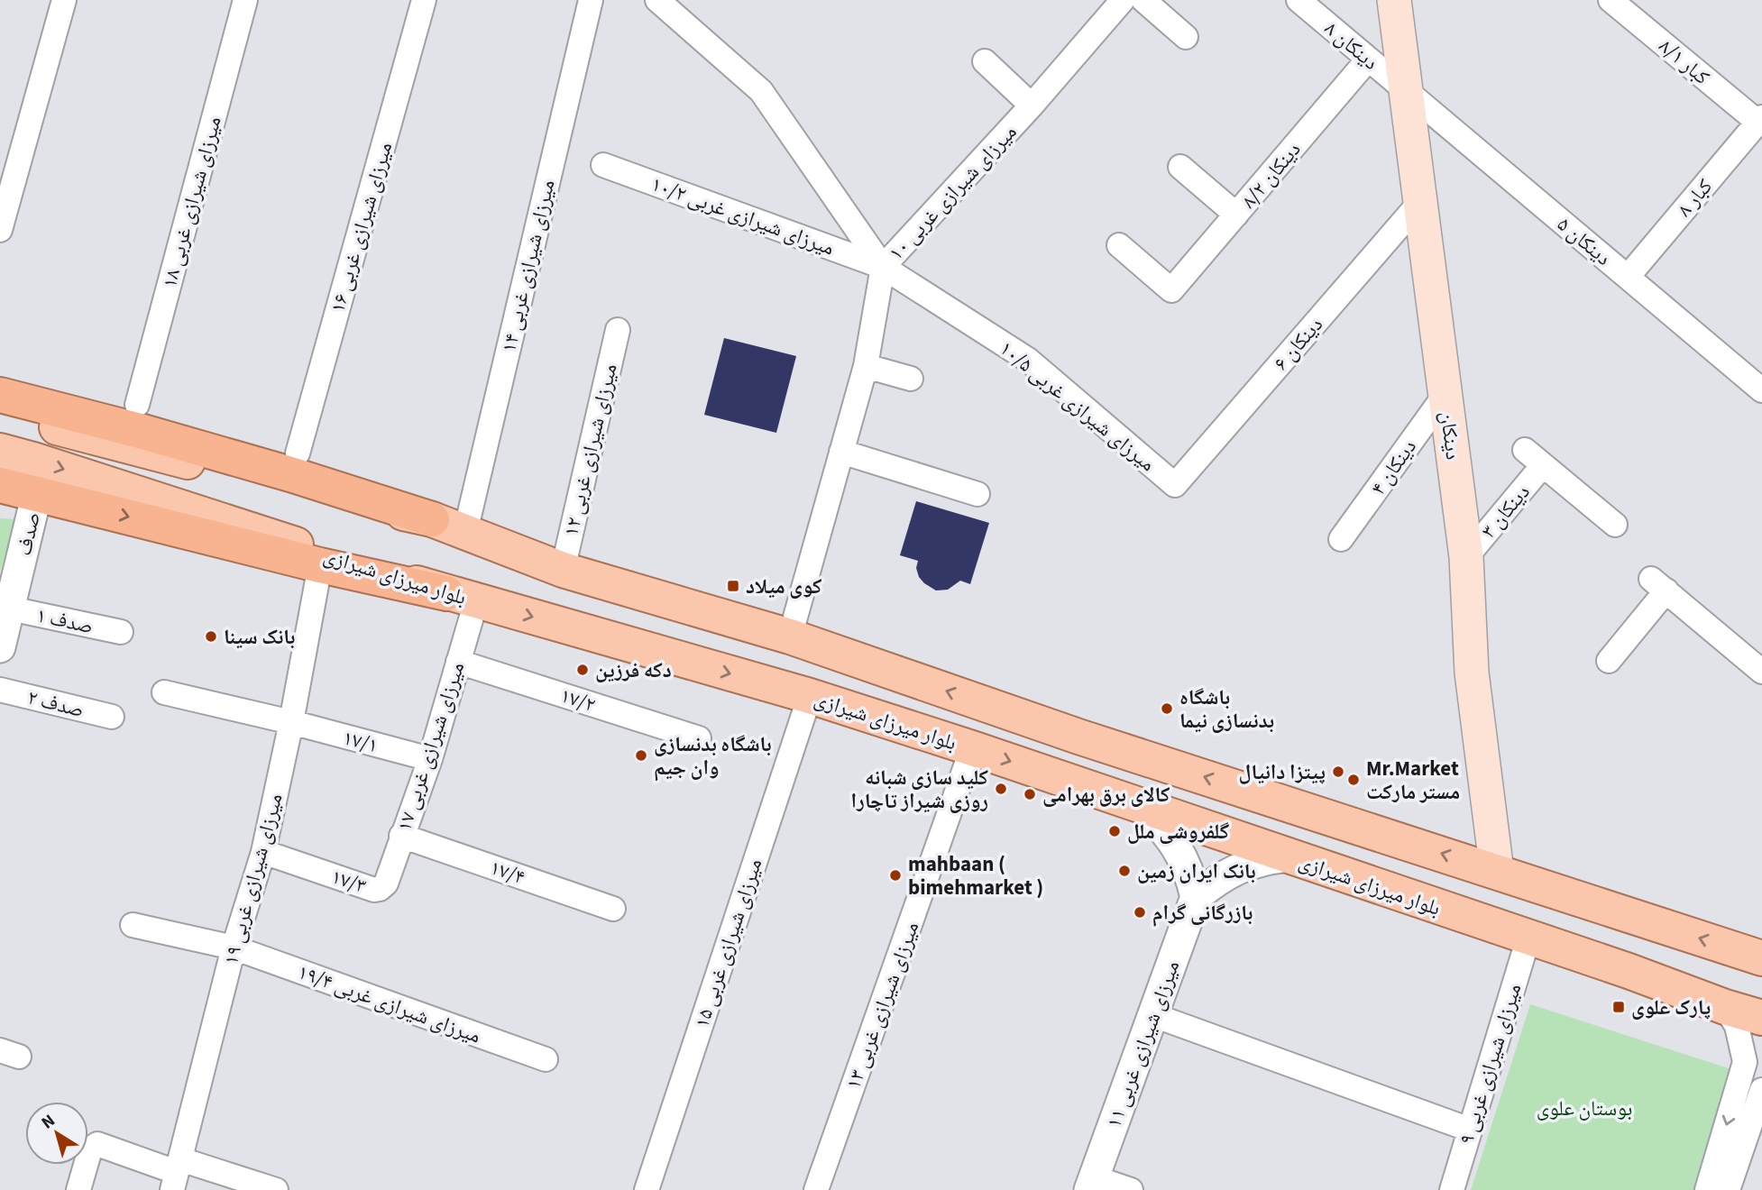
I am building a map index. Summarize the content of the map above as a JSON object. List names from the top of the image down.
{
  "streets": {
    "main road": ["دینکان", "بلوار میرزای شیرازی"],
    "street": [
      "۸ دینکان",
      "۸/۱ کبار",
      "دینکان ۸/۲",
      "۱۰ میرزای شیرازی غربی",
      "۸ کبار",
      "۱۸ میرزای شیرازی غربی",
      "۱۰/۲ میرزای شیرازی غربی",
      "۱۶ میرزای شیرازی غربی",
      "۵ دینکان",
      "۱۴ میرزای شیرازی غربی",
      "دینکان ۶",
      "۱۰/۵ میرزای شیرازی غربی",
      "۱۲ میرزای شیرازی غربی",
      "دینکان ۴",
      "۳ دینکان",
      "صدف",
      "۱ صدف",
      "۱۷/۲",
      "۲ صدف",
      "۱۷/۱",
      "۱۷ میرزای شیرازی غربی",
      "۱۷/۴",
      "۱۹ میرزای شیرازی غربی",
      "۱۷/۳",
      "۱۵ میرزای شیرازی غربی",
      "۱۹/۴ میرزای شیرازی غربی",
      "۱۳ میرزای شیرازی غربی",
      "میرزای شیرازی غربی ۱۱",
      "میرزای شیرازی غربی ۹"
    ]
  },
  "crossings": [
    ["۸ دینکان", "دینکان ۸/۲"],
    ["۸ دینکان", "۵ دینکان"],
    ["۸ دینکان", "دینکان"],
    ["۸/۱ کبار", "۸ کبار"],
    ["۱۰ میرزای شیرازی غربی", "۱۰/۲ میرزای شیرازی غربی"],
    ["۱۰ میرزای شیرازی غربی", "۱۰/۵ میرزای شیرازی غربی"],
    ["۸ کبار", "۵ دینکان"],
    ["۱۰/۲ میرزای شیرازی غربی", "۱۰/۵ میرزای شیرازی غربی"],
    ["۵ دینکان", "دینکان"],
    ["دینکان ۶", "۱۰/۵ میرزای شیرازی غربی"],
    ["دینکان ۶", "دینکان"],
    ["دینکان", "دینکان ۴"],
    ["دینکان", "۳ دینکان"],
    ["صدف", "۱ صدف"],
    ["بلوار میرزای شیرازی", "۱۷ میرزای شیرازی غربی"],
    ["بلوار میرزای شیرازی", "۱۵ میرزای شیرازی غربی"],
    ["بلوار میرزای شیرازی", "۱۳ میرزای شیرازی غربی"],
    ["بلوار میرزای شیرازی", "میرزای شیرازی غربی ۹"],
    ["۱۷/۲", "۱۷ میرزای شیرازی غربی"],
    ["۱۷/۱", "۱۷ میرزای شیرازی غربی"],
    ["۱۷/۱", "۱۹ میرزای شیرازی غربی"],
    ["۱۷ میرزای شیرازی غربی", "۱۷/۴"],
    ["۱۷ میرزای شیرازی غربی", "۱۷/۳"],
    ["۱۹ میرزای شیرازی غربی", "۱۷/۳"],
    ["۱۹ میرزای شیرازی غربی", "۱۹/۴ میرزای شیرازی غربی"]
  ],
  "parks": ["بوستان علوی"],
  "places": {
    "transit": ["کوی میلاد", "پارک علوی"],
    "other": [
      "بانک سینا",
      "دکه فرزین",
      "باشگاه بدنسازی نیما",
      "باشگاه بدنسازی وان جیم",
      "پیتزا دانیال",
      "Mr.Market مستر مارکت",
      "کلید سازی شبانه روزی شیراز تاچارا",
      "کالای برق بهرامی",
      "گلفروشی ملل",
      "بانک ایران زمین",
      "mahbaan ( bimehmarket )",
      "بازرگانی گرام"
    ]
  },
  "north": "top left"
}
